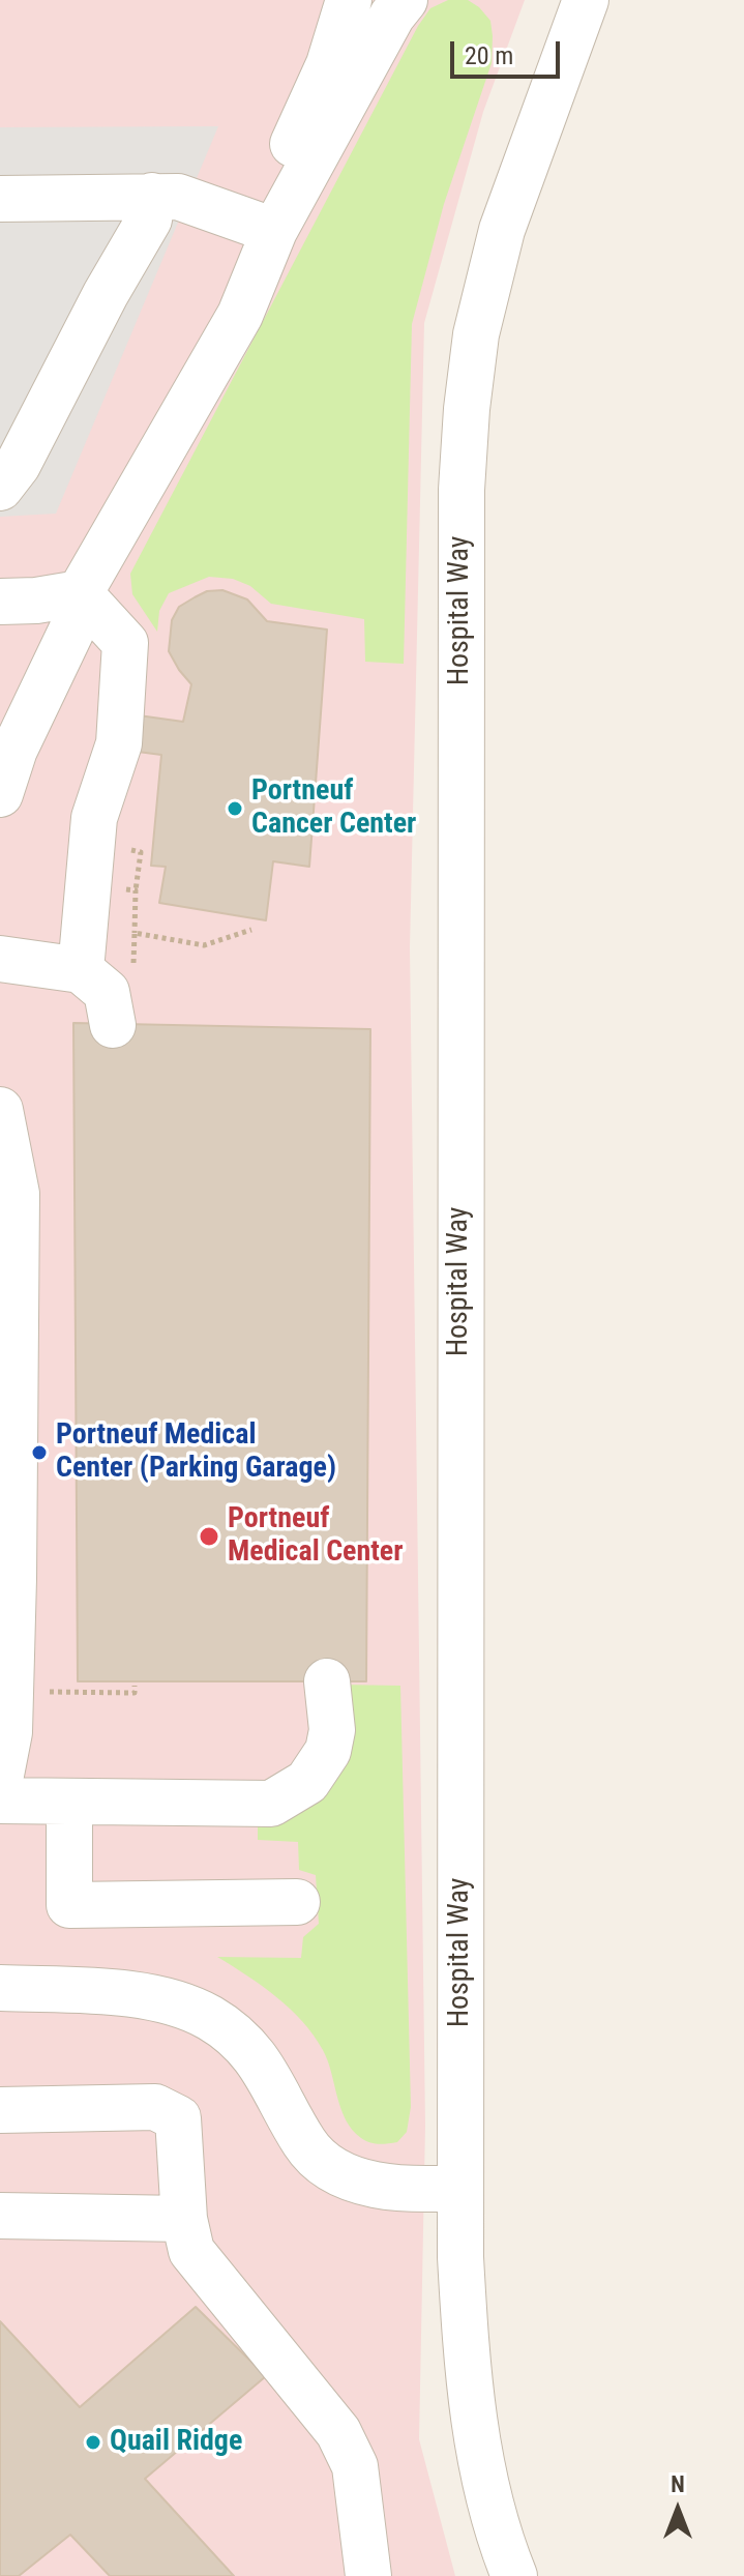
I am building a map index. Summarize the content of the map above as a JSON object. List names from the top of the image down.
{
  "streets": {
    "street": ["Hospital Way"]
  },
  "places": [
    "Portneuf Cancer Center",
    "Portneuf Medical Center (Parking Garage)",
    "Portneuf Medical Center",
    "Quail Ridge"
  ],
  "scale_bar": "20 m",
  "north": "top"
}
